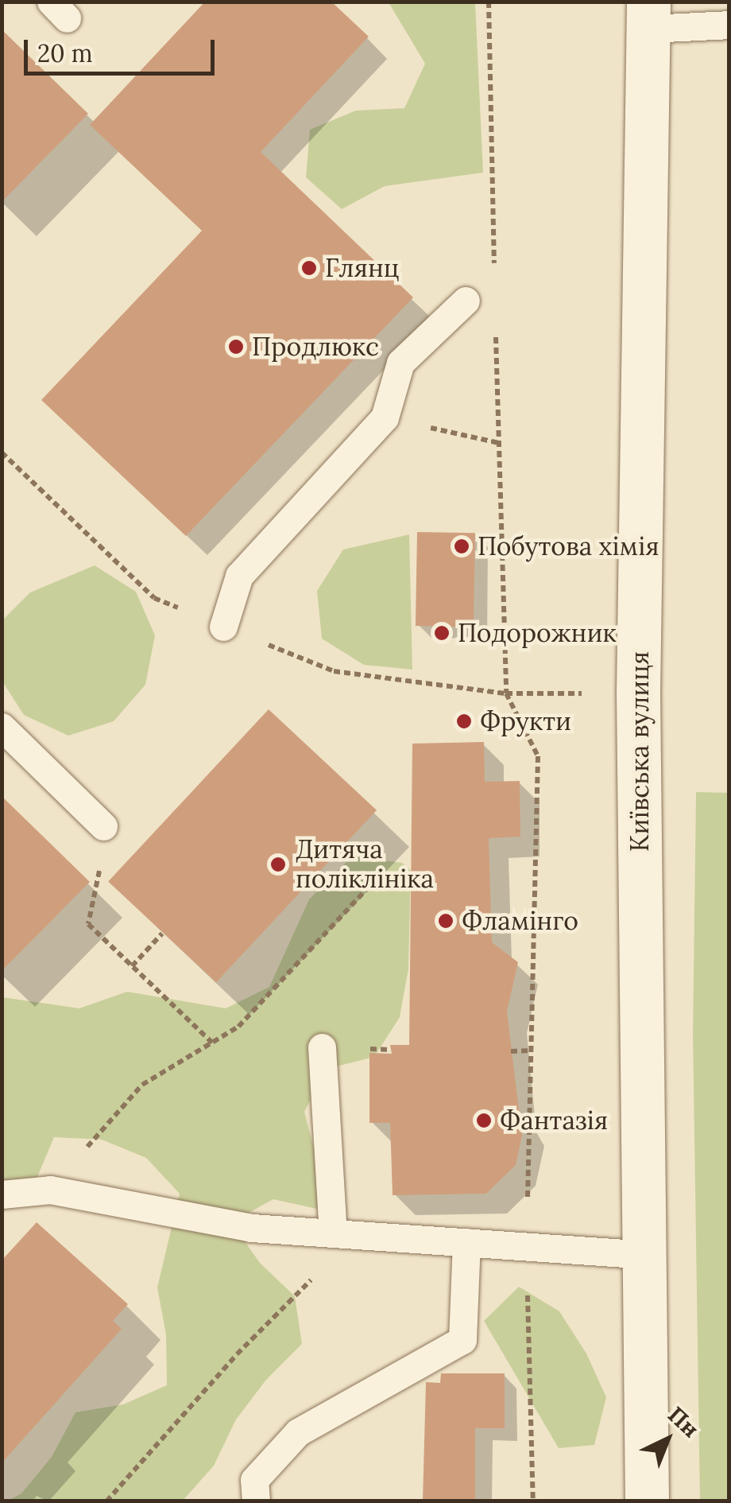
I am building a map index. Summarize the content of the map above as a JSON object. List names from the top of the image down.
{
  "streets": {
    "main road": ["Київська вулиця"]
  },
  "places": [
    "Глянц",
    "Продлюкс",
    "Побутова хімія",
    "Подорожник",
    "Фрукти",
    "Дитяча поліклініка",
    "Фламінго",
    "Фантазія"
  ],
  "scale_bar": "20 m",
  "north": "top right"
}
